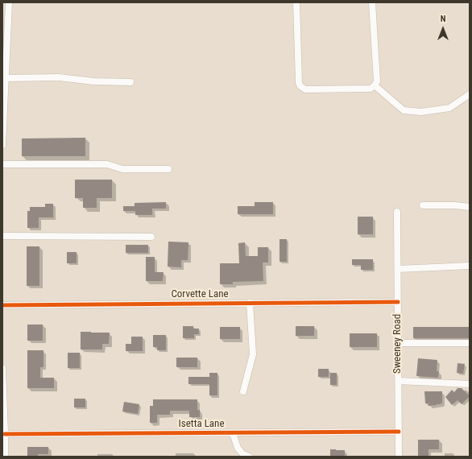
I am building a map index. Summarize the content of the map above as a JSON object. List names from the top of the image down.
{
  "streets": {
    "street": ["Corvette Lane", "Sweeney Road", "Isetta Lane"]
  },
  "crossings": [
    ["Corvette Lane", "Sweeney Road"],
    ["Sweeney Road", "Isetta Lane"]
  ],
  "north": "top"
}
